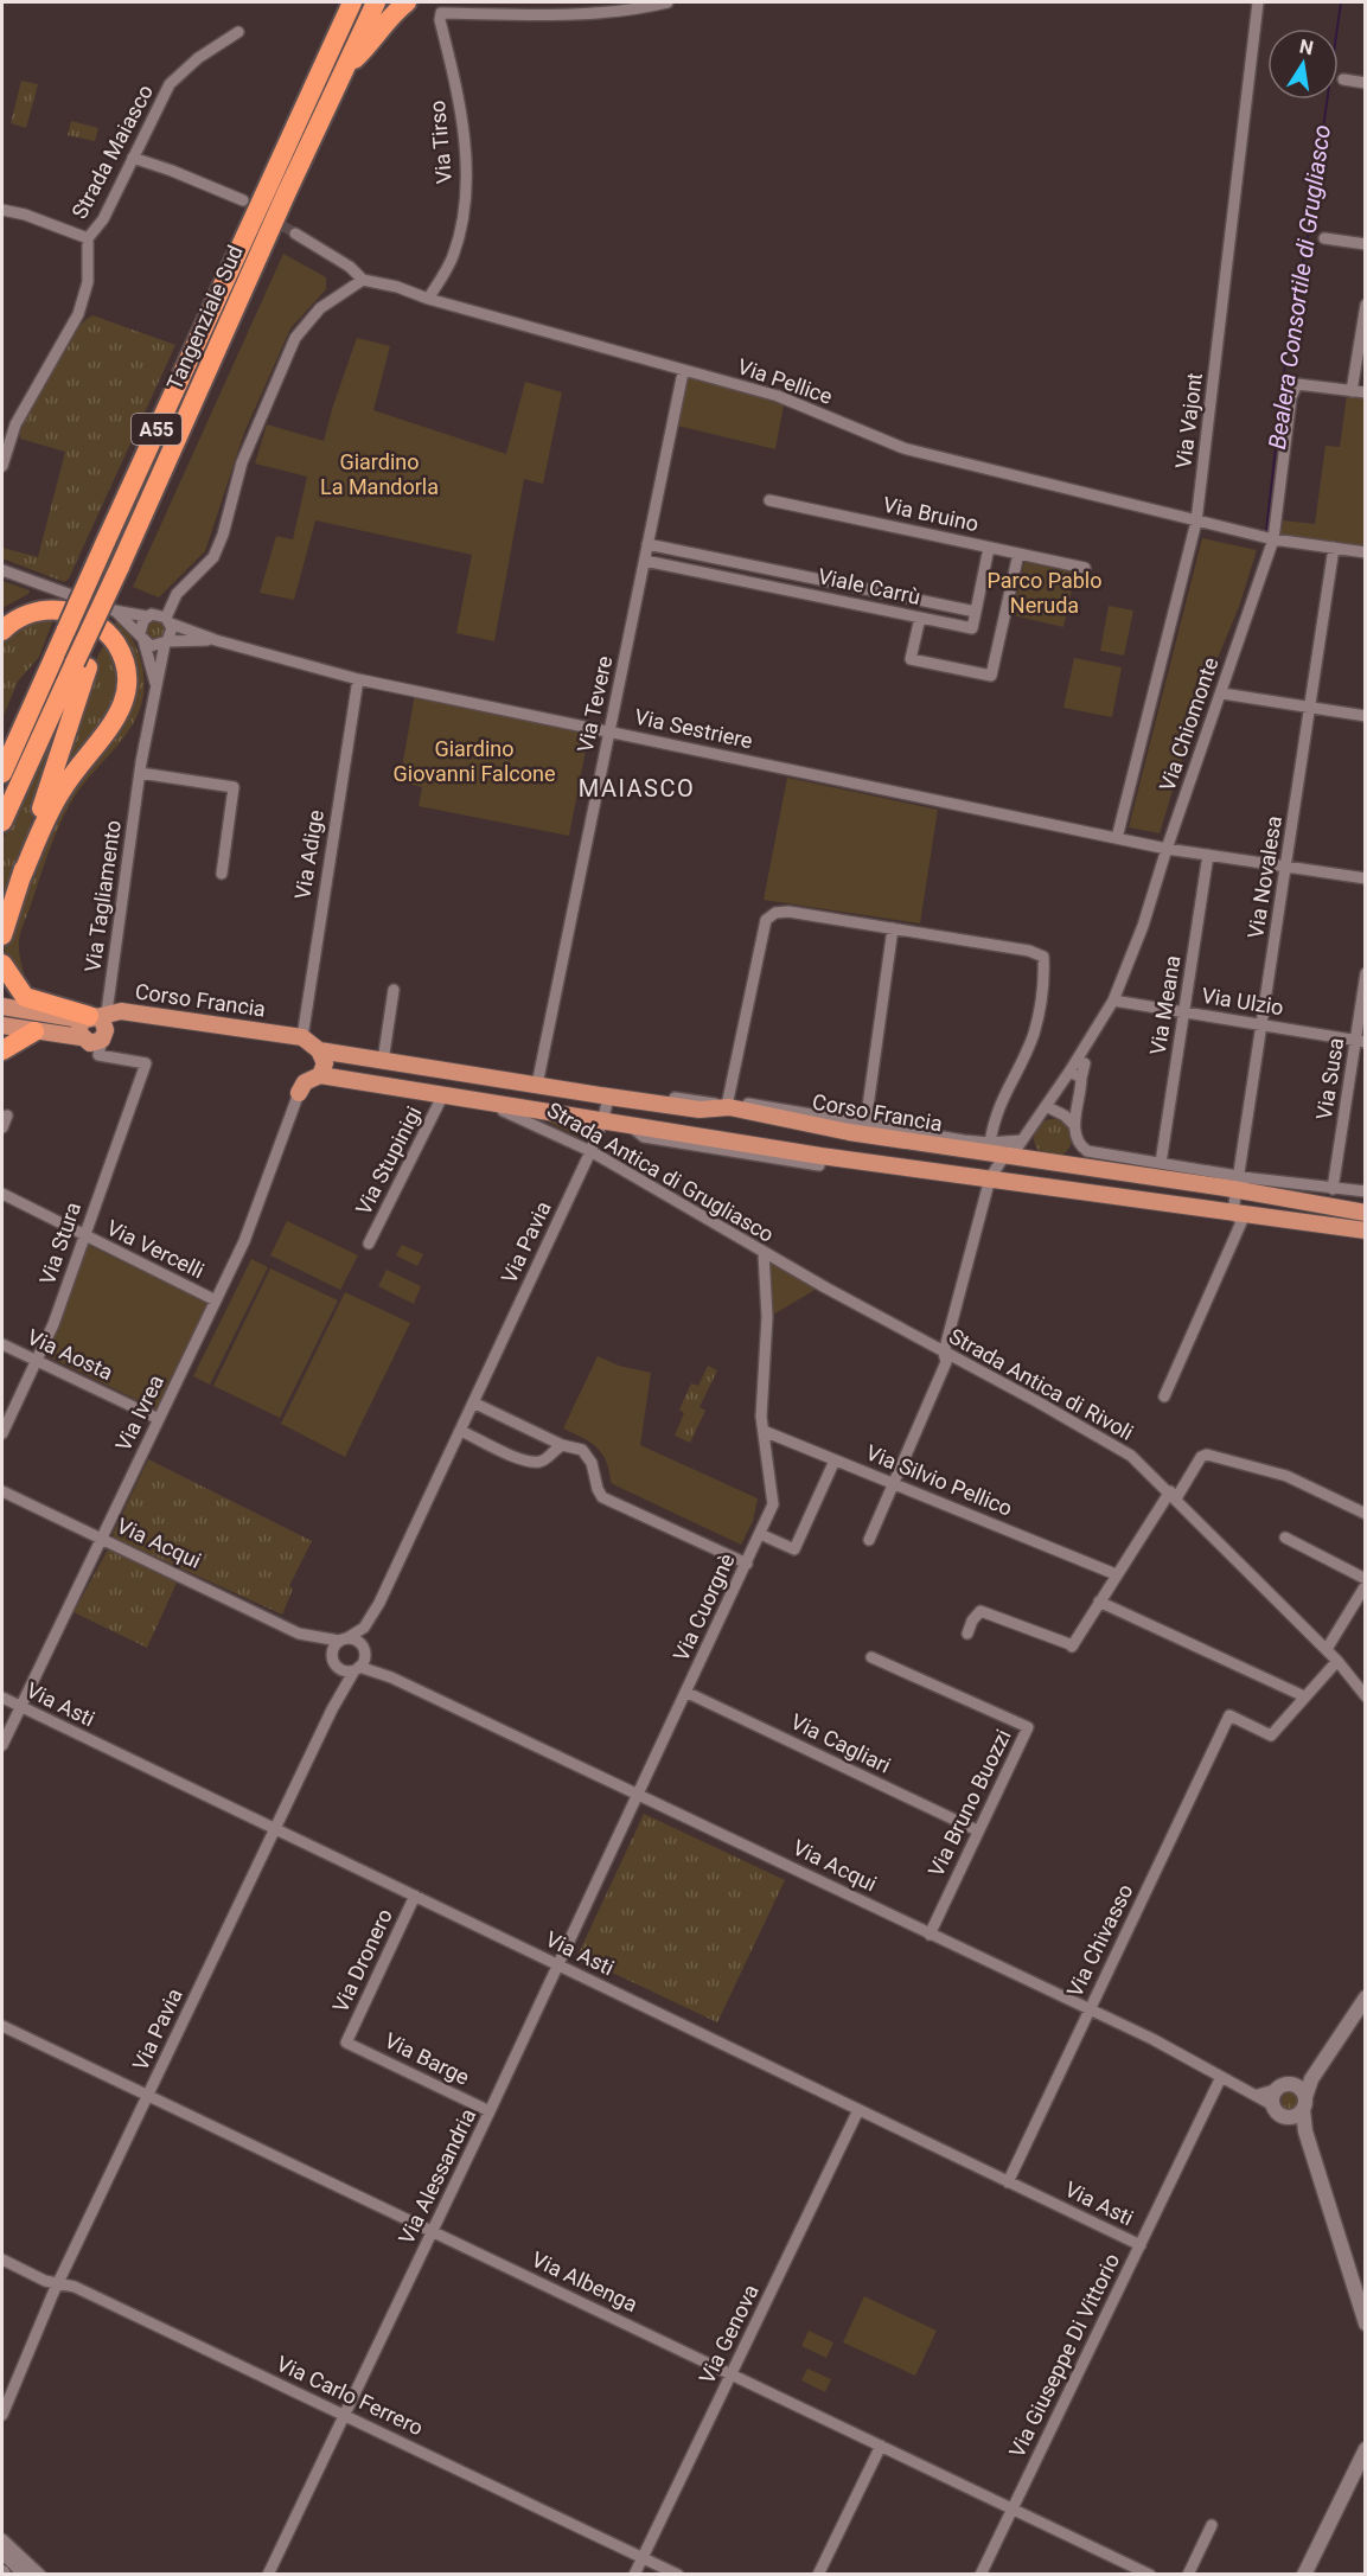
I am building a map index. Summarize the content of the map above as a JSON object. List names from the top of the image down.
{
  "streets": {
    "highway": ["Tangenziale Sud", "A55"],
    "main road": ["Corso Francia"],
    "street": [
      "Via Tirso",
      "Strada Maiasco",
      "Via Pellice",
      "Via Vajont",
      "Via Bruino",
      "Viale Carrù",
      "Via Tevere",
      "Via Chiomonte",
      "Via Sestriere",
      "Via Adige",
      "Via Novalesa",
      "Via Tagliamento",
      "Via Ulzio",
      "Via Meana",
      "Via Susa",
      "Via Stupinigi",
      "Strada Antica di Grugliasco",
      "Via Pavia",
      "Via Stura",
      "Via Vercelli",
      "Via Aosta",
      "Strada Antica di Rivoli",
      "Via Ivrea",
      "Via Silvio Pellico",
      "Via Acqui",
      "Via Cuorgnè",
      "Via Asti",
      "Via Cagliari",
      "Via Bruno Buozzi",
      "Via Chivasso",
      "Via Dronero",
      "Via Barge",
      "Via Alessandria",
      "Via Albenga",
      "Via Genova",
      "Via Giuseppe Di Vittorio",
      "Via Carlo Ferrero"
    ]
  },
  "crossings": [
    ["Via Tirso", "Via Pellice"],
    ["Tangenziale Sud", "A55"],
    ["Via Pellice", "Via Vajont"],
    ["Via Pellice", "Via Tevere"],
    ["Via Pellice", "Via Chiomonte"],
    ["Via Pellice", "Via Novalesa"],
    ["Via Vajont", "Via Sestriere"],
    ["Viale Carrù", "Via Tevere"],
    ["Via Tevere", "Via Sestriere"],
    ["Via Tevere", "Corso Francia"],
    ["Via Chiomonte", "Via Sestriere"],
    ["Via Chiomonte", "Corso Francia"],
    ["Via Chiomonte", "Via Ulzio"],
    ["Via Chiomonte", "Strada Antica di Rivoli"],
    ["Via Chiomonte", "Via Silvio Pellico"],
    ["Via Sestriere", "Via Adige"],
    ["Via Sestriere", "Via Novalesa"],
    ["Via Sestriere", "Via Tagliamento"],
    ["Via Sestriere", "Via Meana"],
    ["Via Adige", "Corso Francia"],
    ["Via Novalesa", "Corso Francia"],
    ["Via Novalesa", "Via Ulzio"],
    ["Via Tagliamento", "Corso Francia"],
    ["Corso Francia", "Via Meana"],
    ["Corso Francia", "Via Susa"],
    ["Corso Francia", "Via Pavia"],
    ["Corso Francia", "Via Stura"],
    ["Via Ulzio", "Via Meana"],
    ["Via Ulzio", "Via Susa"],
    ["Strada Antica di Grugliasco", "Via Pavia"],
    ["Strada Antica di Grugliasco", "Strada Antica di Rivoli"],
    ["Strada Antica di Grugliasco", "Via Cuorgnè"],
    ["Via Pavia", "Via Acqui"],
    ["Via Pavia", "Via Asti"],
    ["Via Pavia", "Via Albenga"],
    ["Via Pavia", "Via Carlo Ferrero"],
    ["Via Stura", "Via Vercelli"],
    ["Via Stura", "Via Aosta"],
    ["Via Vercelli", "Via Ivrea"],
    ["Via Aosta", "Via Ivrea"],
    ["Via Ivrea", "Via Acqui"],
    ["Via Ivrea", "Via Asti"],
    ["Via Silvio Pellico", "Via Cuorgnè"],
    ["Via Acqui", "Via Cuorgnè"],
    ["Via Acqui", "Via Bruno Buozzi"],
    ["Via Acqui", "Via Chivasso"],
    ["Via Acqui", "Via Alessandria"],
    ["Via Acqui", "Via Giuseppe Di Vittorio"],
    ["Via Cuorgnè", "Via Cagliari"],
    ["Via Cuorgnè", "Via Alessandria"],
    ["Via Asti", "Via Chivasso"],
    ["Via Asti", "Via Dronero"],
    ["Via Asti", "Via Alessandria"],
    ["Via Asti", "Via Genova"],
    ["Via Asti", "Via Giuseppe Di Vittorio"],
    ["Via Cagliari", "Via Bruno Buozzi"],
    ["Via Dronero", "Via Barge"],
    ["Via Barge", "Via Alessandria"],
    ["Via Alessandria", "Via Albenga"],
    ["Via Alessandria", "Via Carlo Ferrero"],
    ["Via Albenga", "Via Genova"],
    ["Via Albenga", "Via Giuseppe Di Vittorio"],
    ["Via Genova", "Via Carlo Ferrero"]
  ],
  "districts": ["MAIASCO"],
  "water": ["Bealera Consortile di Grugliasco"],
  "parks": ["Giardino La Mandorla", "Parco Pablo Neruda", "Giardino Giovanni Falcone"],
  "north": "top"
}
